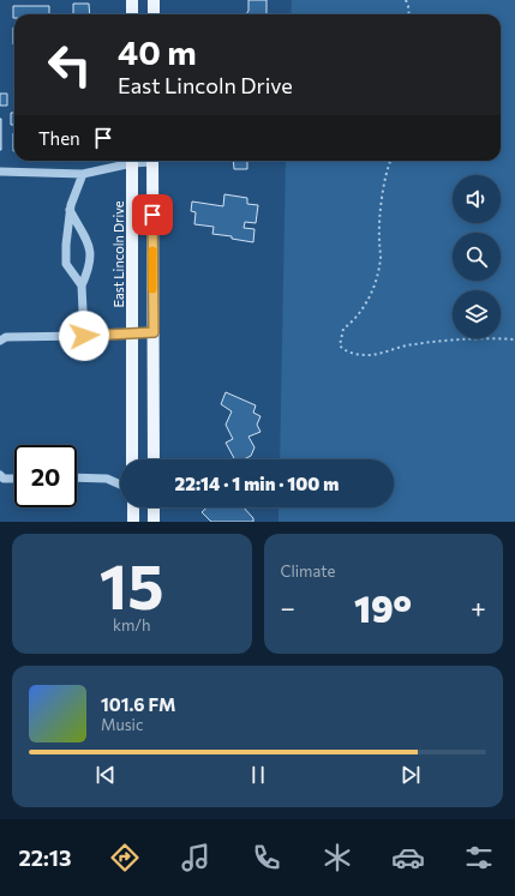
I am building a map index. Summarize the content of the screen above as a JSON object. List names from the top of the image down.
{
  "streets": {
    "main road": ["East Lincoln Drive"]
  },
  "page": {
    "turn": ["40 m", "East Lincoln Drive"],
    "then": "Then",
    "limit": "20",
    "trip": "22:14 · 1 min · 100 m",
    "tile": [
      ["15", "km/h"],
      "Climate"
    ],
    "heat": ["−", "19°", "+"],
    "song": ["101.6 FM", "Music"],
    "tabs": "22:13"
  }
}
